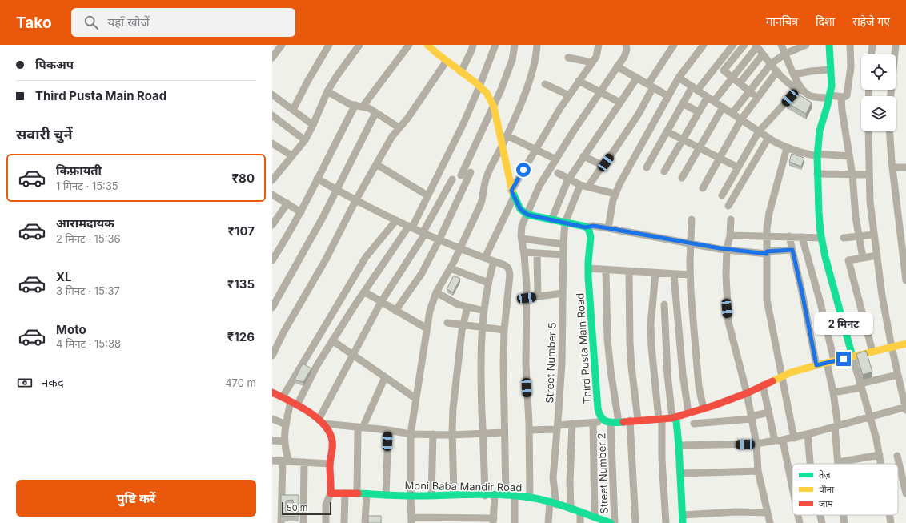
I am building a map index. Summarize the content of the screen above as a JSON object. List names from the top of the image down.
{
  "streets": {
    "street": [
      "Third Pusta Main Road",
      "Street Number 5",
      "Street Number 2",
      "Moni Baba Mandir Road"
    ]
  },
  "crossings": [
    ["Third Pusta Main Road", "Street Number 2"],
    ["Street Number 5", "Moni Baba Mandir Road"],
    ["Street Number 2", "Moni Baba Mandir Road"]
  ],
  "legend": ["तेज़", "धीमा", "जाम"],
  "scale_bar": "50 m",
  "page": {
    "header": "Tako",
    "search": "यहाँ खोजें",
    "nav": ["मानचित्र", "दिशा", "सहेजे गए"],
    "banner": ["पिकअप", "Third Pusta Main Road"],
    "heading": "सवारी चुनें",
    "list": [
      {
        "name": "किफ़ायती",
        "note": "1 मिनट · 15:35",
        "value": "₹80"
      },
      {
        "name": "आरामदायक",
        "note": "2 मिनट · 15:36",
        "value": "₹107"
      },
      {
        "name": "XL",
        "note": "3 मिनट · 15:37",
        "value": "₹135"
      },
      {
        "name": "Moto",
        "note": "4 मिनट · 15:38",
        "value": "₹126"
      }
    ],
    "bubble": "2 मिनट",
    "pay": ["नकद", "470 m"],
    "buttons": "पुष्टि करें",
    "scale": "50 m"
  }
}
